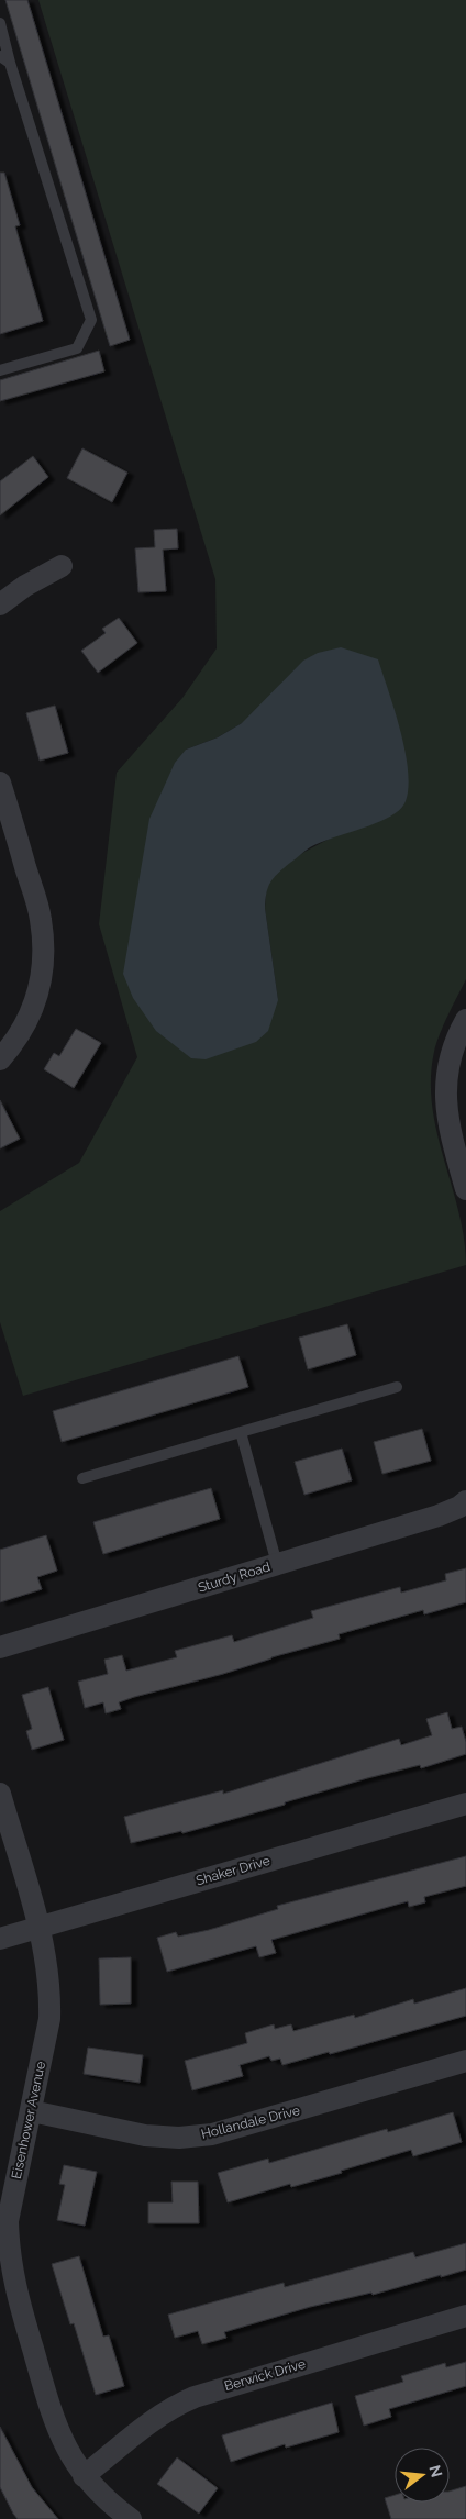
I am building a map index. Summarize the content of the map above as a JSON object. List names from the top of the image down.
{
  "streets": {
    "street": [
      "Sturdy Road",
      "Shaker Drive",
      "Eisenhower Avenue",
      "Hollandale Drive",
      "Berwick Drive"
    ]
  },
  "crossings": [
    ["Shaker Drive", "Eisenhower Avenue"],
    ["Eisenhower Avenue", "Hollandale Drive"],
    ["Eisenhower Avenue", "Berwick Drive"]
  ],
  "north": "right"
}
